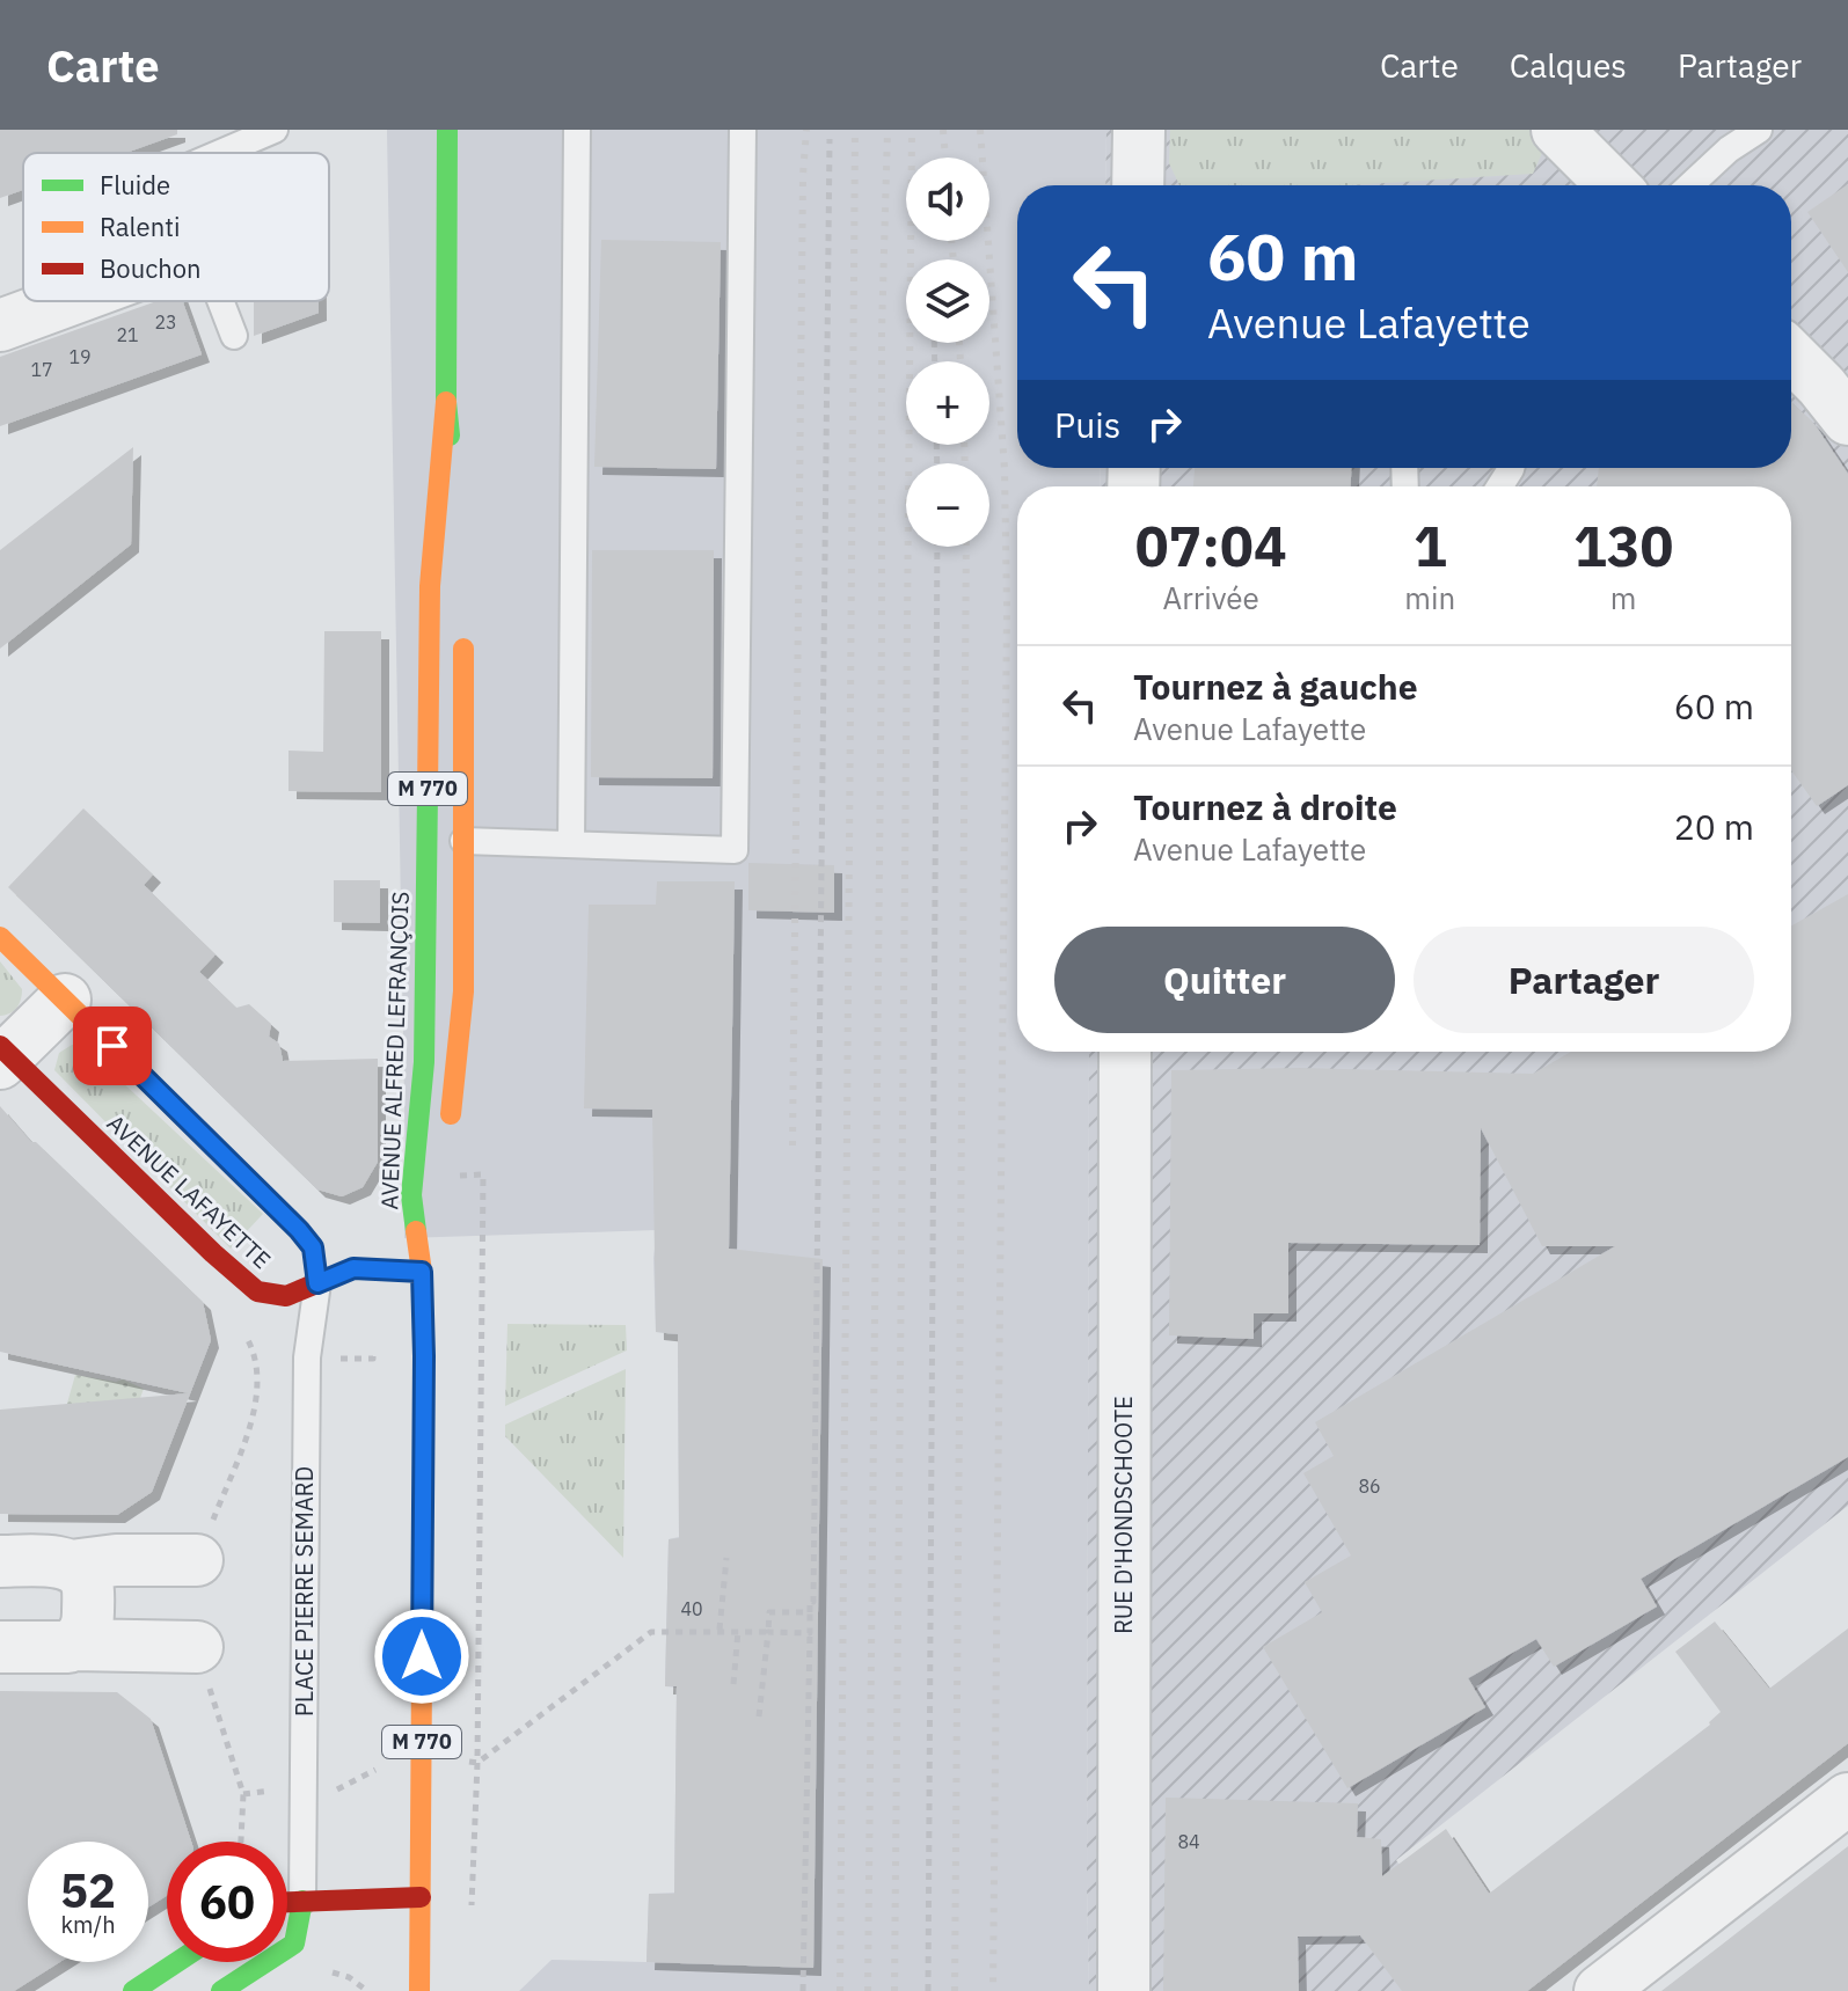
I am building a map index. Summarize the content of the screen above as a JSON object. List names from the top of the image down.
{
  "streets": {
    "main road": ["M 770", "AVENUE ALFRED LEFRANÇOIS", "AVENUE LAFAYETTE"],
    "street": ["RUE D'HONDSCHOOTE"],
    "lane": ["PLACE PIERRE SEMARD"]
  },
  "crossings": [
    ["M 770", "AVENUE ALFRED LEFRANÇOIS"],
    ["M 770", "AVENUE LAFAYETTE"],
    ["AVENUE ALFRED LEFRANÇOIS", "AVENUE LAFAYETTE"],
    ["AVENUE LAFAYETTE", "PLACE PIERRE SEMARD"]
  ],
  "house_numbers": [
    "23",
    "21",
    "19",
    "17",
    "86",
    "40",
    "84"
  ],
  "legend": ["Fluide", "Ralenti", "Bouchon"],
  "page": {
    "header": "Carte",
    "nav": ["Carte", "Calques", "Partager"],
    "map_buttons": ["+", "−"],
    "turn": ["60 m", "Avenue Lafayette"],
    "then": "Puis",
    "eta": [
      "07:04",
      "Arrivée",
      "1",
      "min",
      "130",
      "m"
    ],
    "list": [
      {
        "name": "Tournez à gauche",
        "note": "Avenue Lafayette",
        "value": "60 m"
      },
      {
        "name": "Tournez à droite",
        "note": "Avenue Lafayette",
        "value": "20 m"
      }
    ],
    "buttons": ["Quitter", "Partager"],
    "speed": "52 km/h",
    "limit": "60"
  }
}
